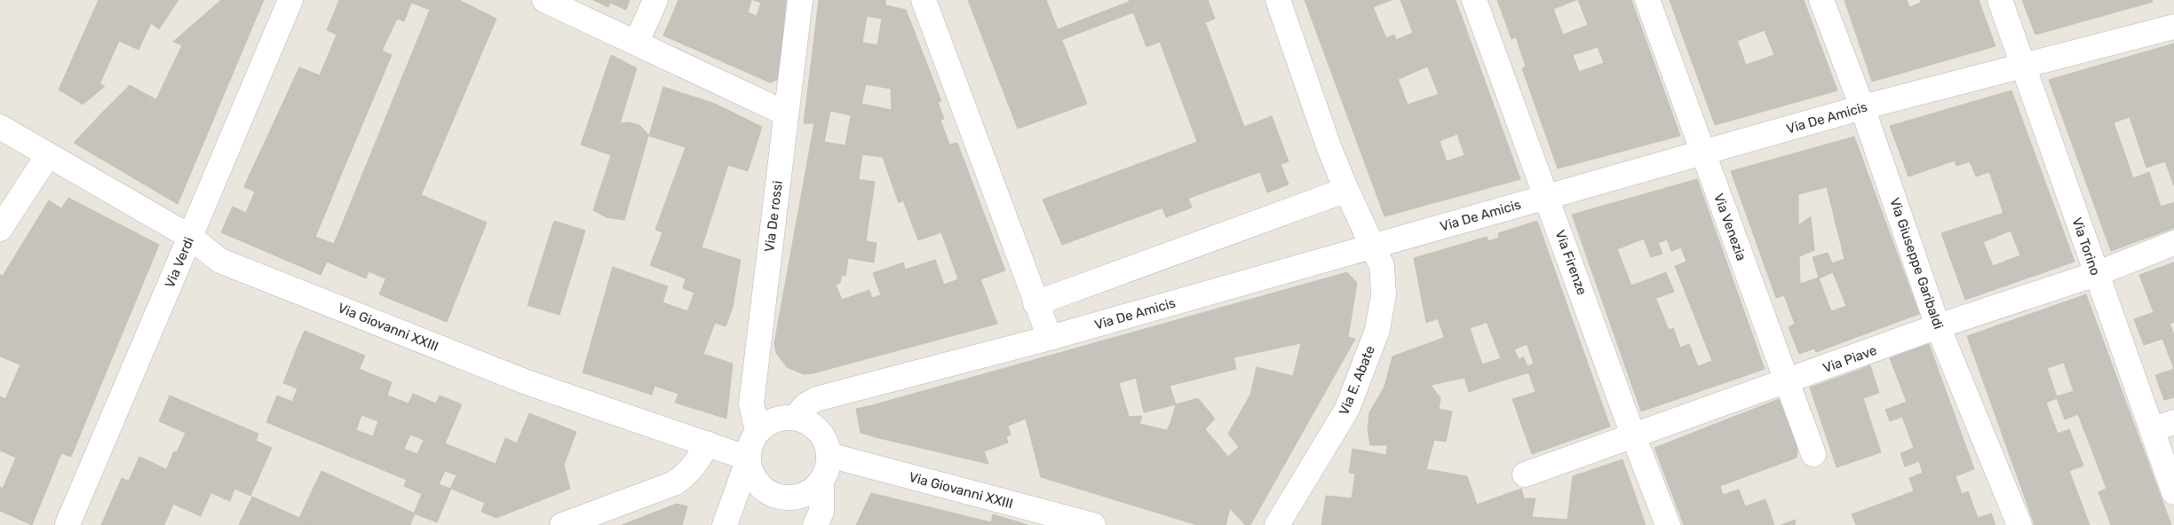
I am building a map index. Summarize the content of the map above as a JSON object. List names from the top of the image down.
{
  "streets": {
    "street": [
      "Via De Amicis",
      "Via De rossi",
      "Via Venezia",
      "Via Torino",
      "Via Verdi",
      "Via Firenze",
      "Via Giuseppe Garibaldi",
      "Via Giovanni XXIII",
      "Via Piave",
      "Via E. Abate"
    ]
  },
  "crossings": [
    ["Via De Amicis", "Via De rossi"],
    ["Via De Amicis", "Via Venezia"],
    ["Via De Amicis", "Via Torino"],
    ["Via De Amicis", "Via Firenze"],
    ["Via De Amicis", "Via Giuseppe Garibaldi"],
    ["Via De Amicis", "Via Giovanni XXIII"],
    ["Via De Amicis", "Via E. Abate"],
    ["Via De rossi", "Via Giovanni XXIII"],
    ["Via Venezia", "Via Piave"],
    ["Via Torino", "Via Piave"],
    ["Via Verdi", "Via Giovanni XXIII"],
    ["Via Firenze", "Via Piave"],
    ["Via Giuseppe Garibaldi", "Via Piave"]
  ]
}
